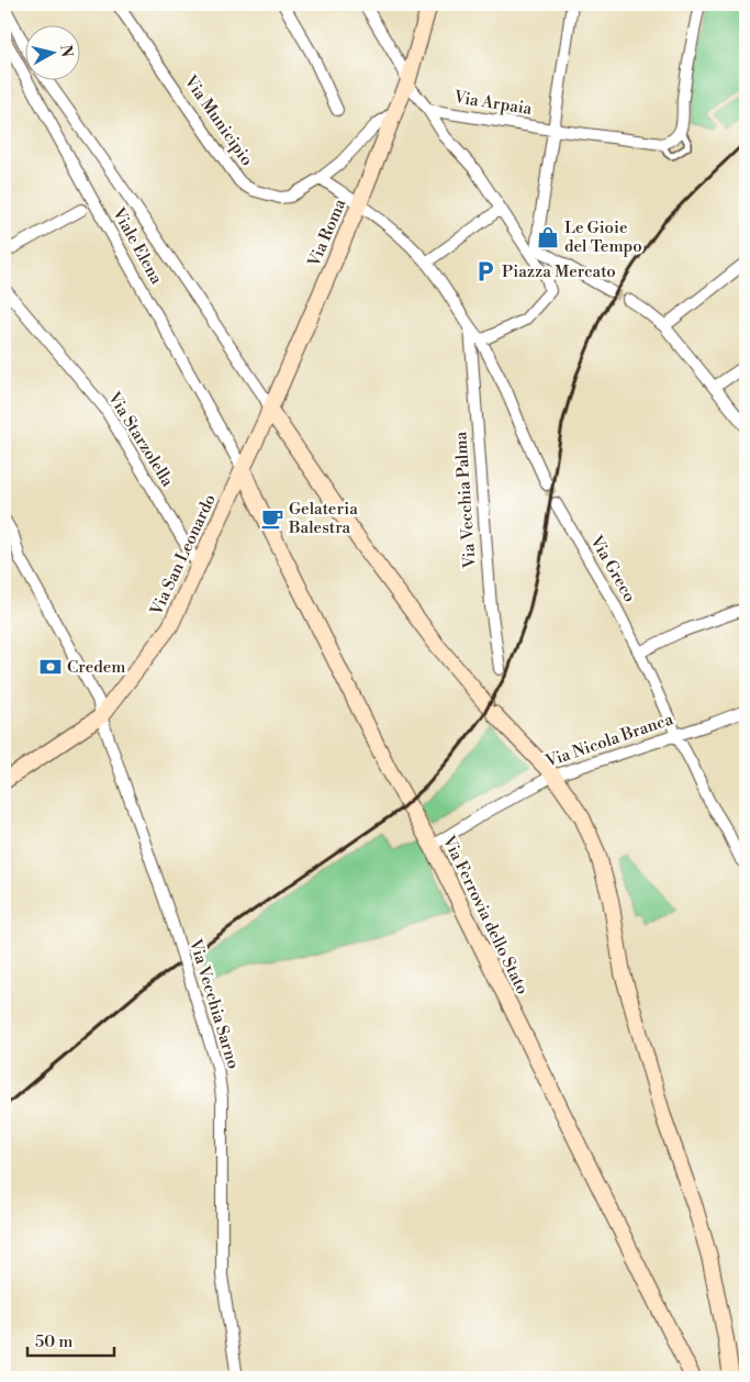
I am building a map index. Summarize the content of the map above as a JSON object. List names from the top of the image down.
{
  "streets": {
    "main road": ["Via Roma", "Via San Leonardo", "Via Ferrovia dello Stato"],
    "street": [
      "Via Arpaia",
      "Via Municipio",
      "Viale Elena",
      "Via Starzolella",
      "Via Vecchia Palma",
      "Via Greco",
      "Via Nicola Branca",
      "Via Vecchia Sarno"
    ]
  },
  "crossings": [
    ["Via Municipio", "Via Roma"],
    ["Via Roma", "Viale Elena"],
    ["Via Roma", "Via San Leonardo"],
    ["Via Roma", "Via Ferrovia dello Stato"],
    ["Viale Elena", "Via San Leonardo"],
    ["Viale Elena", "Via Ferrovia dello Stato"],
    ["Via Starzolella", "Via San Leonardo"],
    ["Via San Leonardo", "Via Ferrovia dello Stato"],
    ["Via San Leonardo", "Via Vecchia Sarno"],
    ["Via Greco", "Via Nicola Branca"],
    ["Via Nicola Branca", "Via Ferrovia dello Stato"]
  ],
  "places": {
    "shop": ["Le Gioie del Tempo"],
    "parking": ["Piazza Mercato"],
    "cafe": ["Gelateria Balestra"],
    "bank": ["Credem"]
  },
  "scale_bar": "50 m",
  "north": "right"
}
